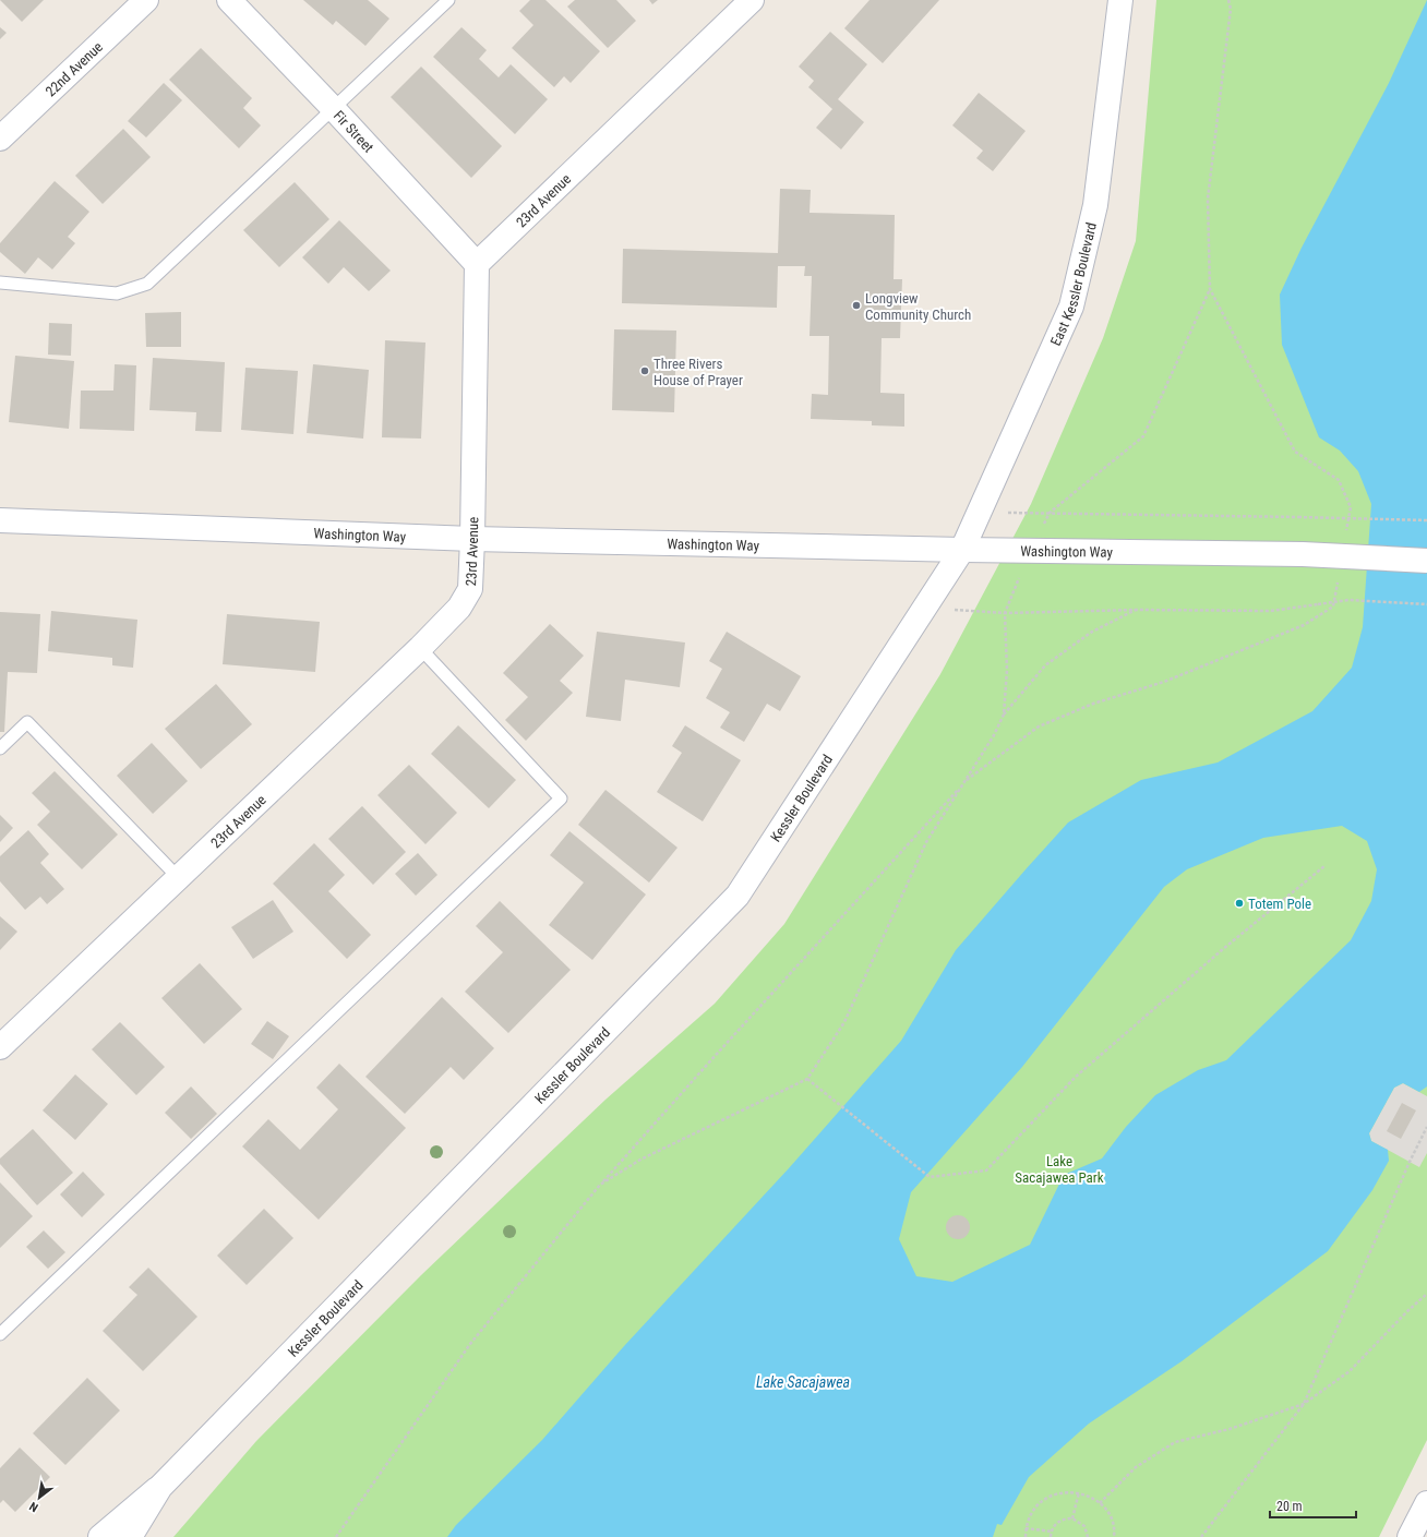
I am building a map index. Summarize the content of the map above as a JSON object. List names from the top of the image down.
{
  "streets": {
    "street": [
      "22nd Avenue",
      "Fir Street",
      "23rd Avenue",
      "East Kessler Boulevard",
      "Washington Way",
      "Kessler Boulevard"
    ]
  },
  "crossings": [
    ["Fir Street", "23rd Avenue"],
    ["23rd Avenue", "Washington Way"],
    ["East Kessler Boulevard", "Washington Way"],
    ["East Kessler Boulevard", "Kessler Boulevard"],
    ["Washington Way", "Kessler Boulevard"]
  ],
  "water": ["Lake Sacajawea"],
  "parks": ["Lake Sacajawea Park"],
  "places": ["Longview Community Church", "Three Rivers House of Prayer", "Totem Pole"],
  "scale_bar": "20 m",
  "north": "bottom left"
}
